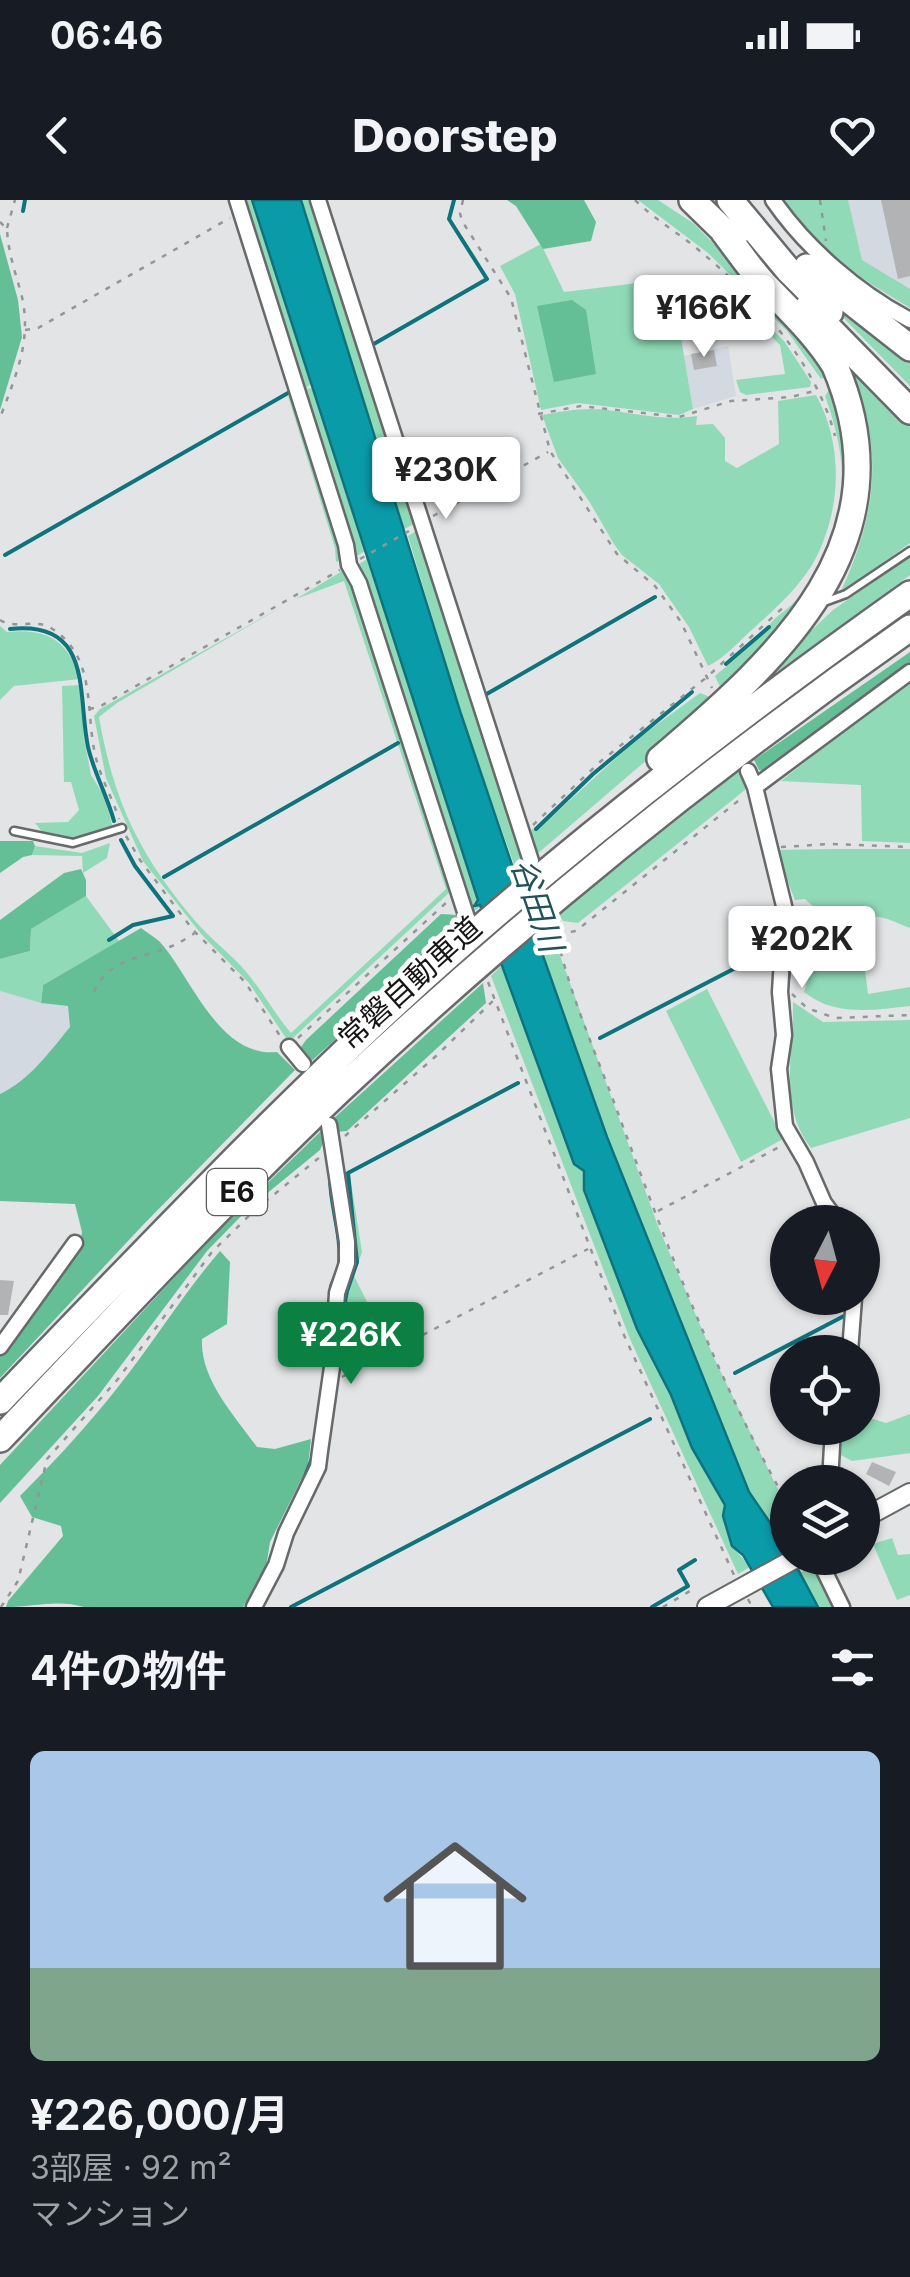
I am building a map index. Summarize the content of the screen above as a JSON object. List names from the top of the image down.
{
  "streets": {
    "highway": ["常磐自動車道", "E6"]
  },
  "water": ["谷田川"],
  "north": "bottom",
  "page": {
    "status": "06:46",
    "header": "Doorstep",
    "price": [
      "¥166K",
      "¥230K",
      "¥202K",
      "¥226K"
    ],
    "heading": "4件の物件",
    "list": [
      {
        "name": "¥226,000/月",
        "note": "3部屋 · 92 m² · マンション"
      }
    ]
  }
}
